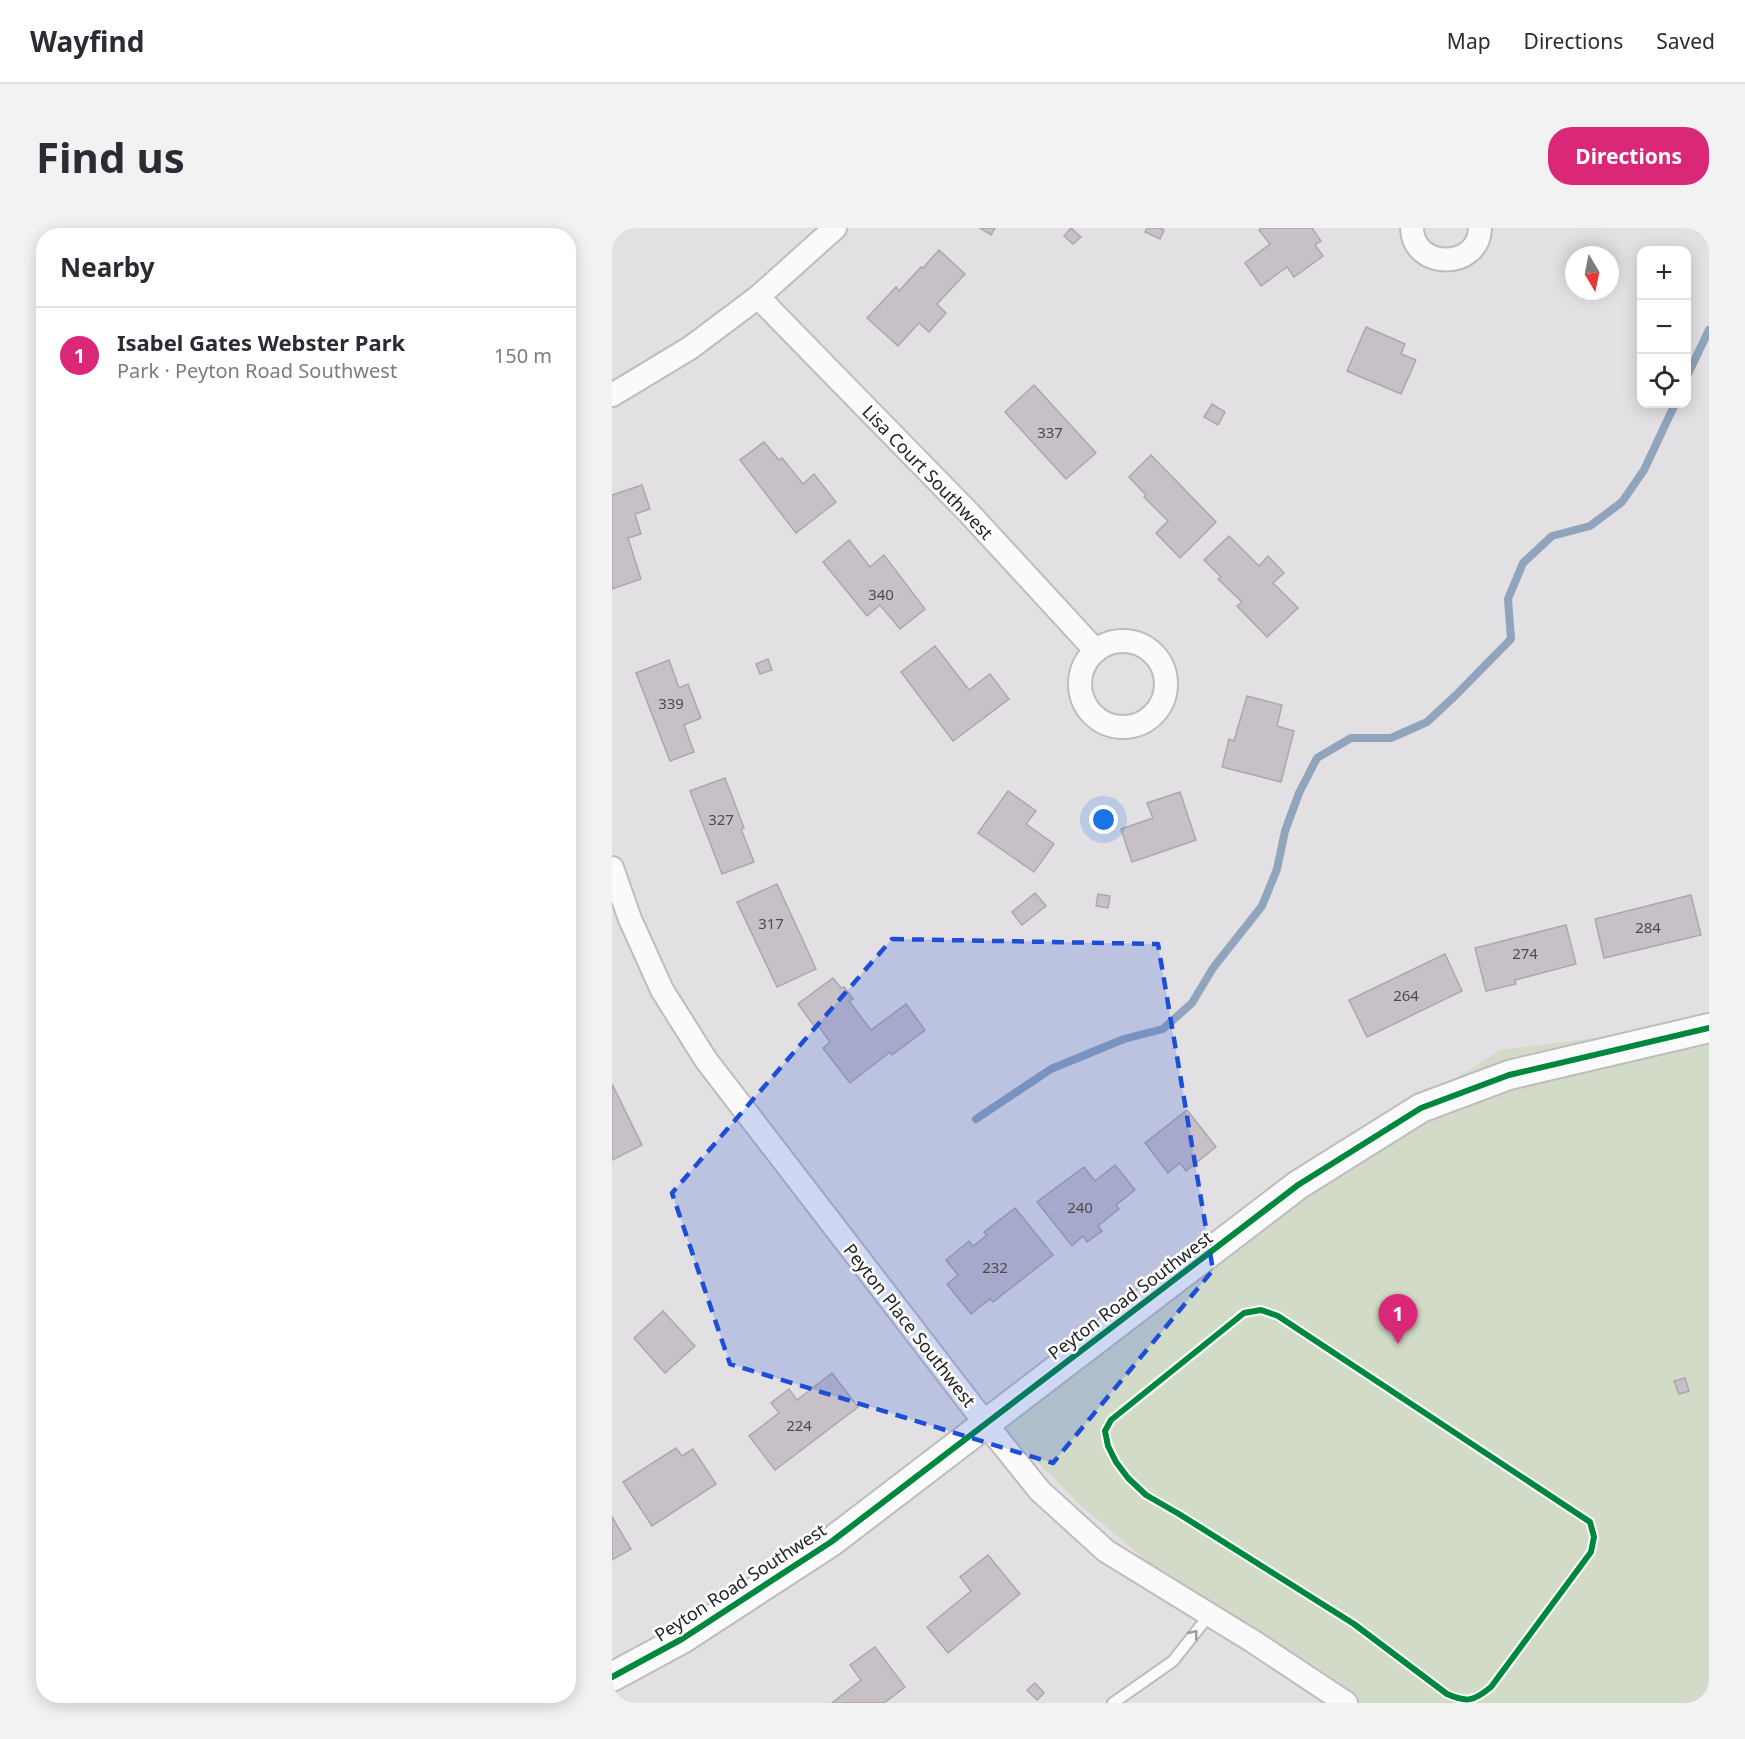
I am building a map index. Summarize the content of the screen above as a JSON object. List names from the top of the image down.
{
  "streets": {
    "street": ["Lisa Court Southwest", "Peyton Road Southwest", "Peyton Place Southwest"]
  },
  "crossings": [
    ["Peyton Road Southwest", "Peyton Place Southwest"]
  ],
  "house_numbers": [
    "337",
    "340",
    "339",
    "327",
    "317",
    "284",
    "274",
    "264",
    "240",
    "232",
    "224"
  ],
  "north": "bottom",
  "page": {
    "header": "Wayfind",
    "nav": ["Map", "Directions", "Saved"],
    "buttons": "Directions",
    "title": "Find us",
    "heading": "Nearby",
    "map_buttons": ["+", "−"],
    "list": [
      {
        "mark": "1",
        "name": "Isabel Gates Webster Park",
        "note": "Park · Peyton Road Southwest",
        "value": "150 m"
      }
    ],
    "pins": "1"
  }
}
